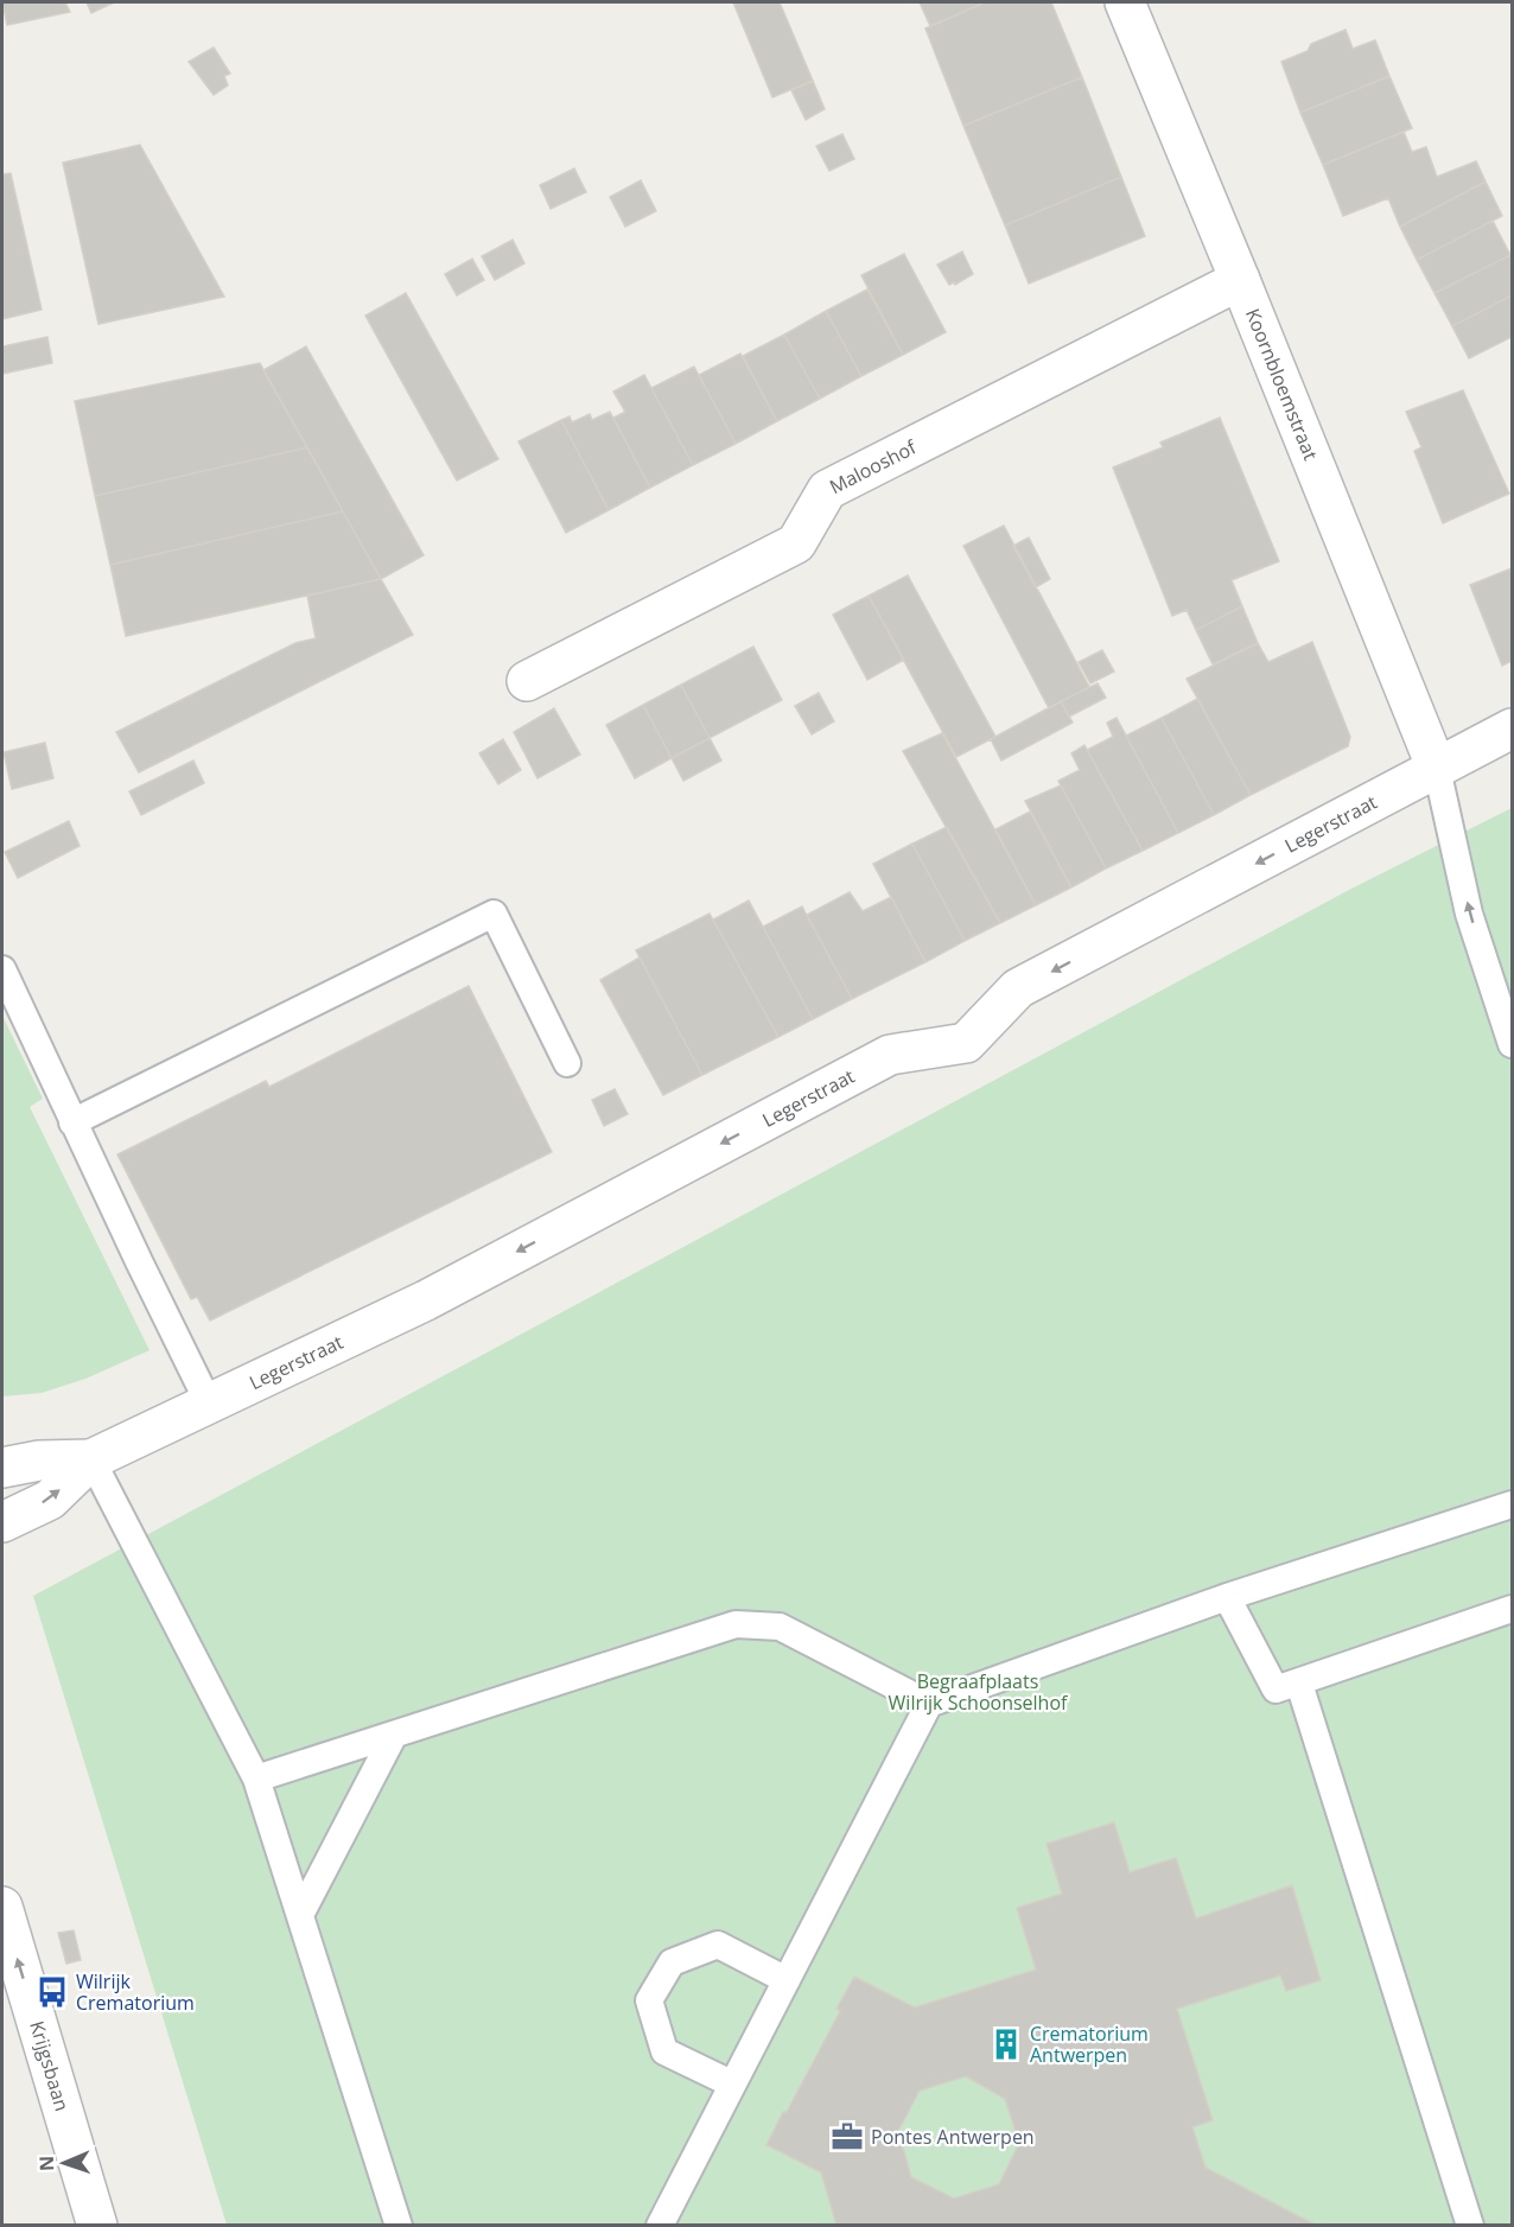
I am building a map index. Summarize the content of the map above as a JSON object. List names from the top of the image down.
{
  "streets": {
    "street": [
      "Koornbloemstraat",
      "Malooshof",
      "Legerstraat",
      "Krijgsbaan"
    ]
  },
  "crossings": [
    ["Koornbloemstraat", "Malooshof"],
    ["Koornbloemstraat", "Legerstraat"]
  ],
  "one_way": ["Legerstraat", "Krijgsbaan"],
  "parks": ["Begraafplaats Wilrijk Schoonselhof"],
  "places": {
    "bus stop": ["Wilrijk Crematorium"],
    "building": ["Crematorium Antwerpen"],
    "office": ["Pontes Antwerpen"]
  },
  "north": "left"
}
